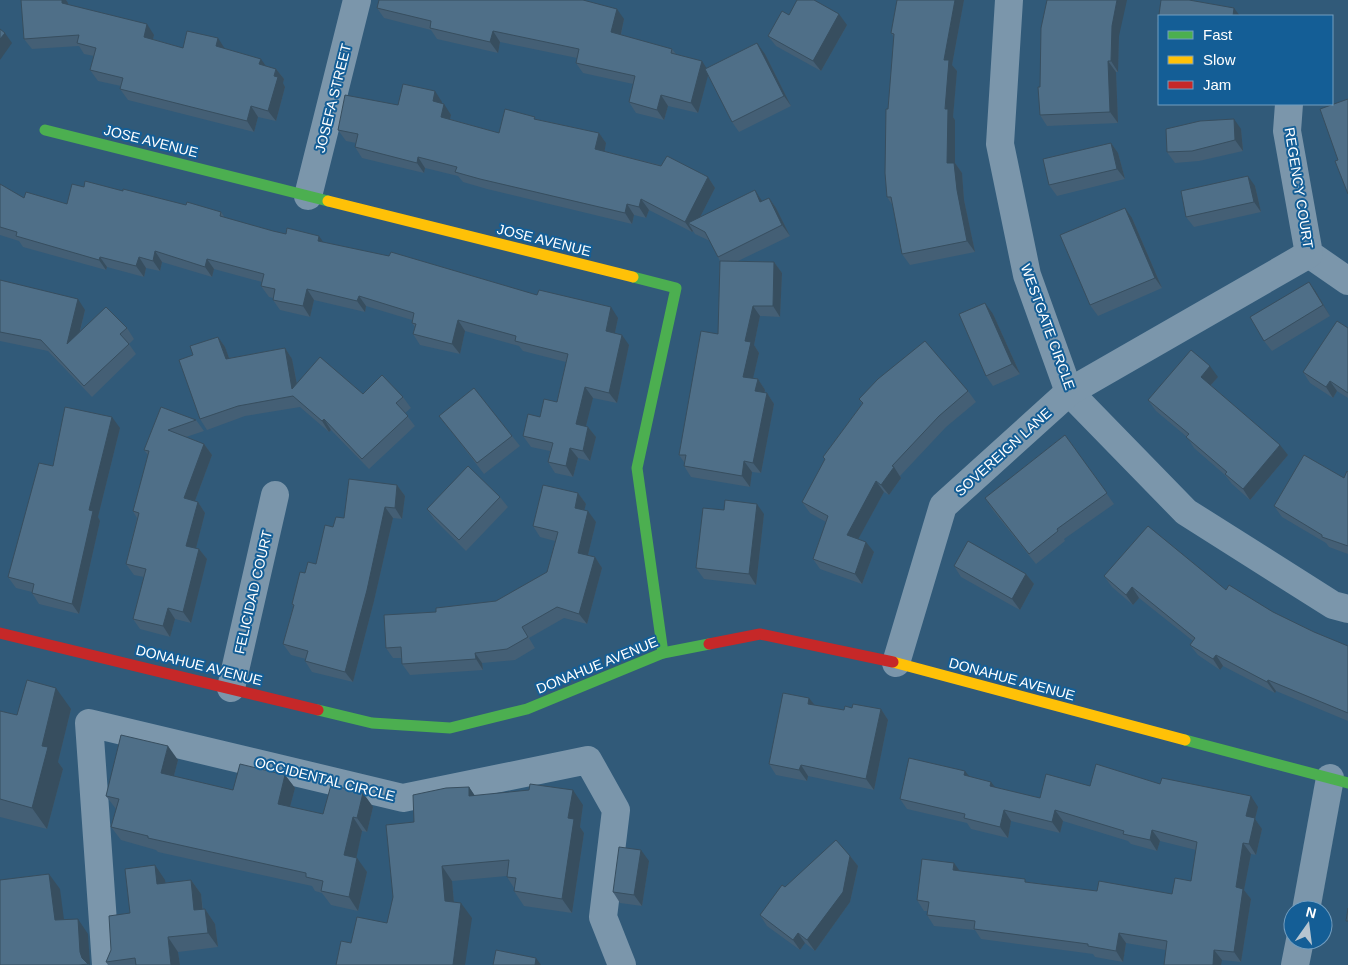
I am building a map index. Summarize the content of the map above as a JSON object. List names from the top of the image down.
{
  "streets": {
    "street": [
      "JOSEFA STREET",
      "JOSE AVENUE",
      "REGENCY COURT",
      "WESTGATE CIRCLE",
      "SOVEREIGN LANE",
      "FELICIDAD COURT",
      "DONAHUE AVENUE",
      "OCCIDENTAL CIRCLE"
    ]
  },
  "crossings": [
    ["JOSEFA STREET", "JOSE AVENUE"],
    ["JOSE AVENUE", "DONAHUE AVENUE"],
    ["REGENCY COURT", "SOVEREIGN LANE"],
    ["WESTGATE CIRCLE", "SOVEREIGN LANE"],
    ["SOVEREIGN LANE", "DONAHUE AVENUE"],
    ["FELICIDAD COURT", "DONAHUE AVENUE"]
  ],
  "legend": ["Fast", "Slow", "Jam"],
  "north": "top"
}
